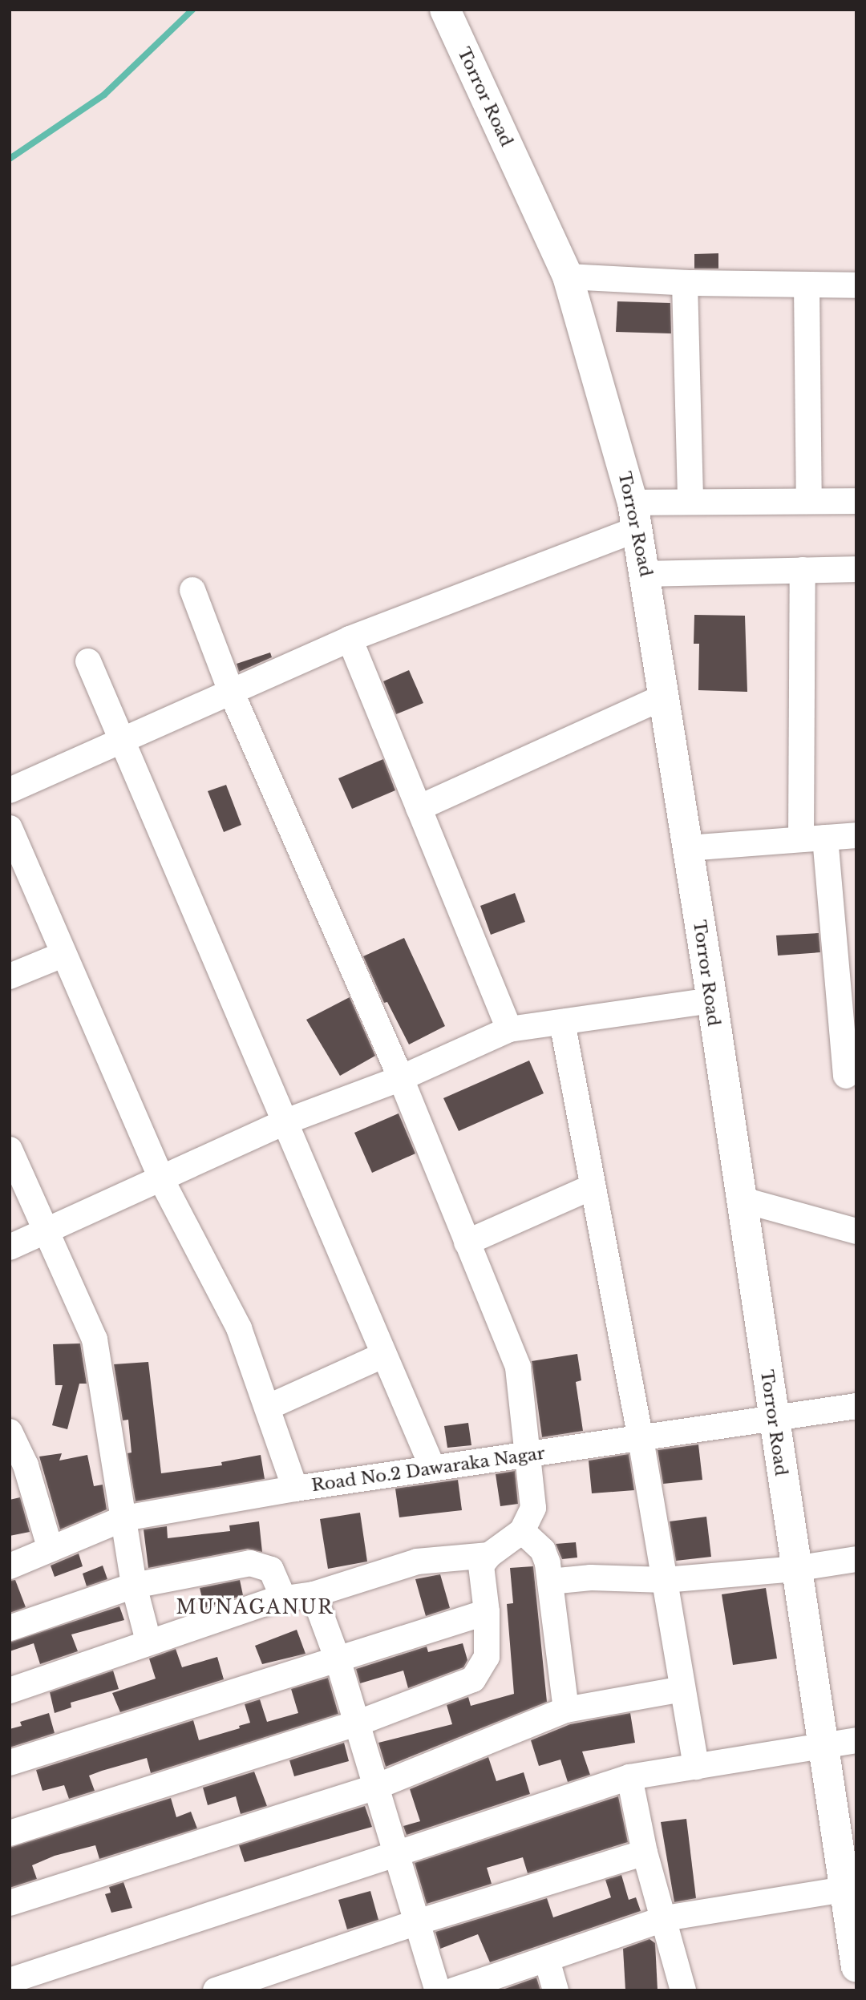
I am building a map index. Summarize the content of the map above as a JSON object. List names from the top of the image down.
{
  "streets": {
    "street": ["Torror Road", "Road No.2 Dawaraka Nagar"]
  },
  "crossings": [
    ["Torror Road", "Road No.2 Dawaraka Nagar"]
  ],
  "districts": ["MUNAGANUR"]
}
